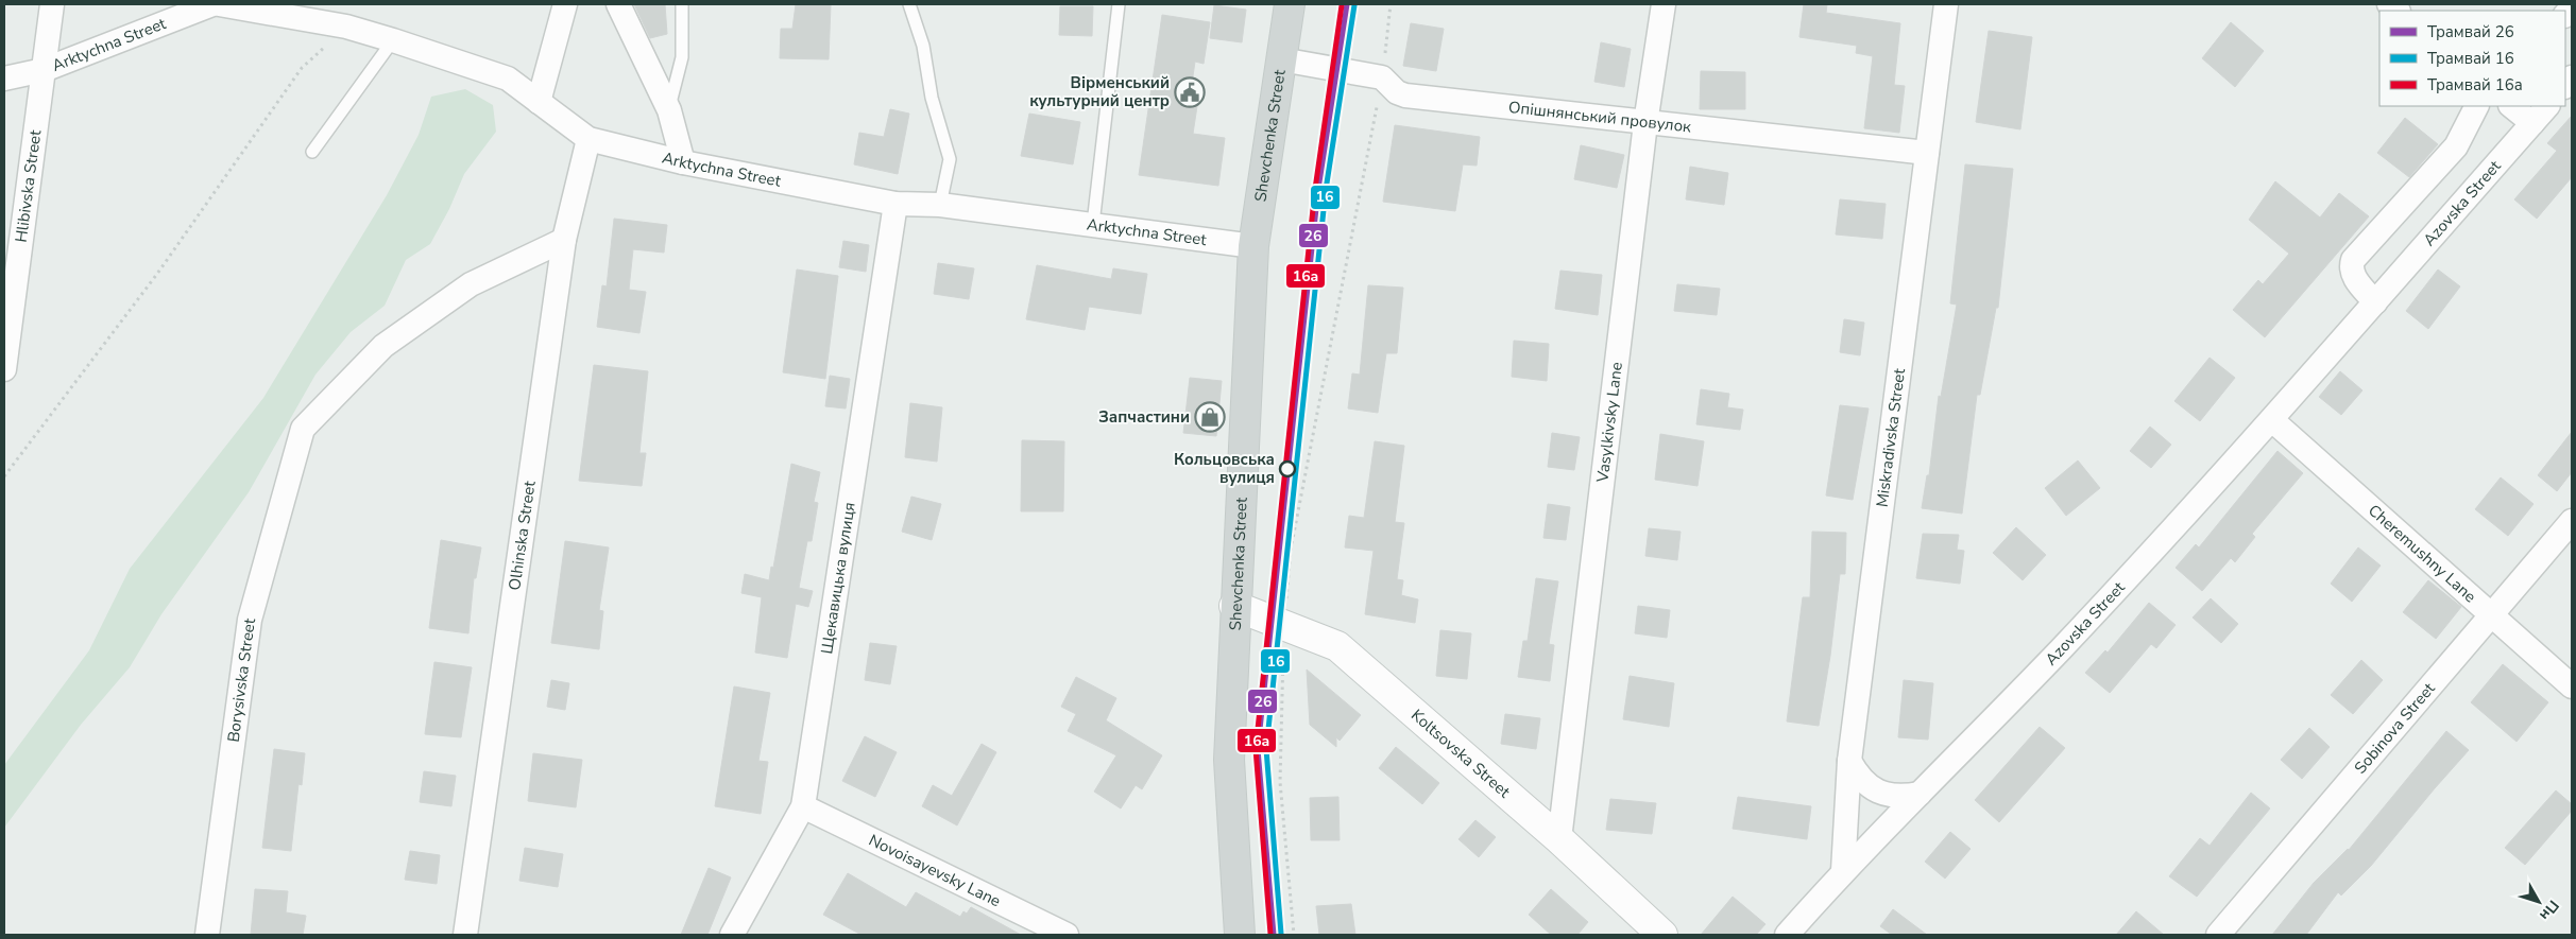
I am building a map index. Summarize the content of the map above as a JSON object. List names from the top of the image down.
{
  "streets": {
    "main road": ["Shevchenka Street"],
    "street": [
      "Arktychna Street",
      "Опішнянський провулок",
      "Hlibivska Street",
      "Azovska Street",
      "Vasylkivsky Lane",
      "Miskradivska Street",
      "Olhinska Street",
      "Cheremushny Lane",
      "Щекавицька вулиця",
      "Borysivska Street",
      "Sobinova Street",
      "Koltsovska Street",
      "Novoisayevsky Lane"
    ]
  },
  "crossings": [
    ["Arktychna Street", "Shevchenka Street"],
    ["Arktychna Street", "Hlibivska Street"],
    ["Arktychna Street", "Olhinska Street"],
    ["Arktychna Street", "Щекавицька вулиця"],
    ["Опішнянський провулок", "Shevchenka Street"],
    ["Опішнянський провулок", "Vasylkivsky Lane"],
    ["Опішнянський провулок", "Miskradivska Street"],
    ["Shevchenka Street", "Koltsovska Street"],
    ["Azovska Street", "Miskradivska Street"],
    ["Azovska Street", "Cheremushny Lane"],
    ["Vasylkivsky Lane", "Koltsovska Street"],
    ["Olhinska Street", "Borysivska Street"],
    ["Cheremushny Lane", "Sobinova Street"],
    ["Щекавицька вулиця", "Novoisayevsky Lane"]
  ],
  "places": {
    "public building": ["Вірменський культурний центр"],
    "shop": ["Запчастини"],
    "other": ["Кольцовська вулиця"]
  },
  "lines": ["tram line 26", "tram line 16", "tram line 16a"],
  "legend": ["Трамвай 26", "Трамвай 16", "Трамвай 16a"],
  "north": "bottom right"
}
